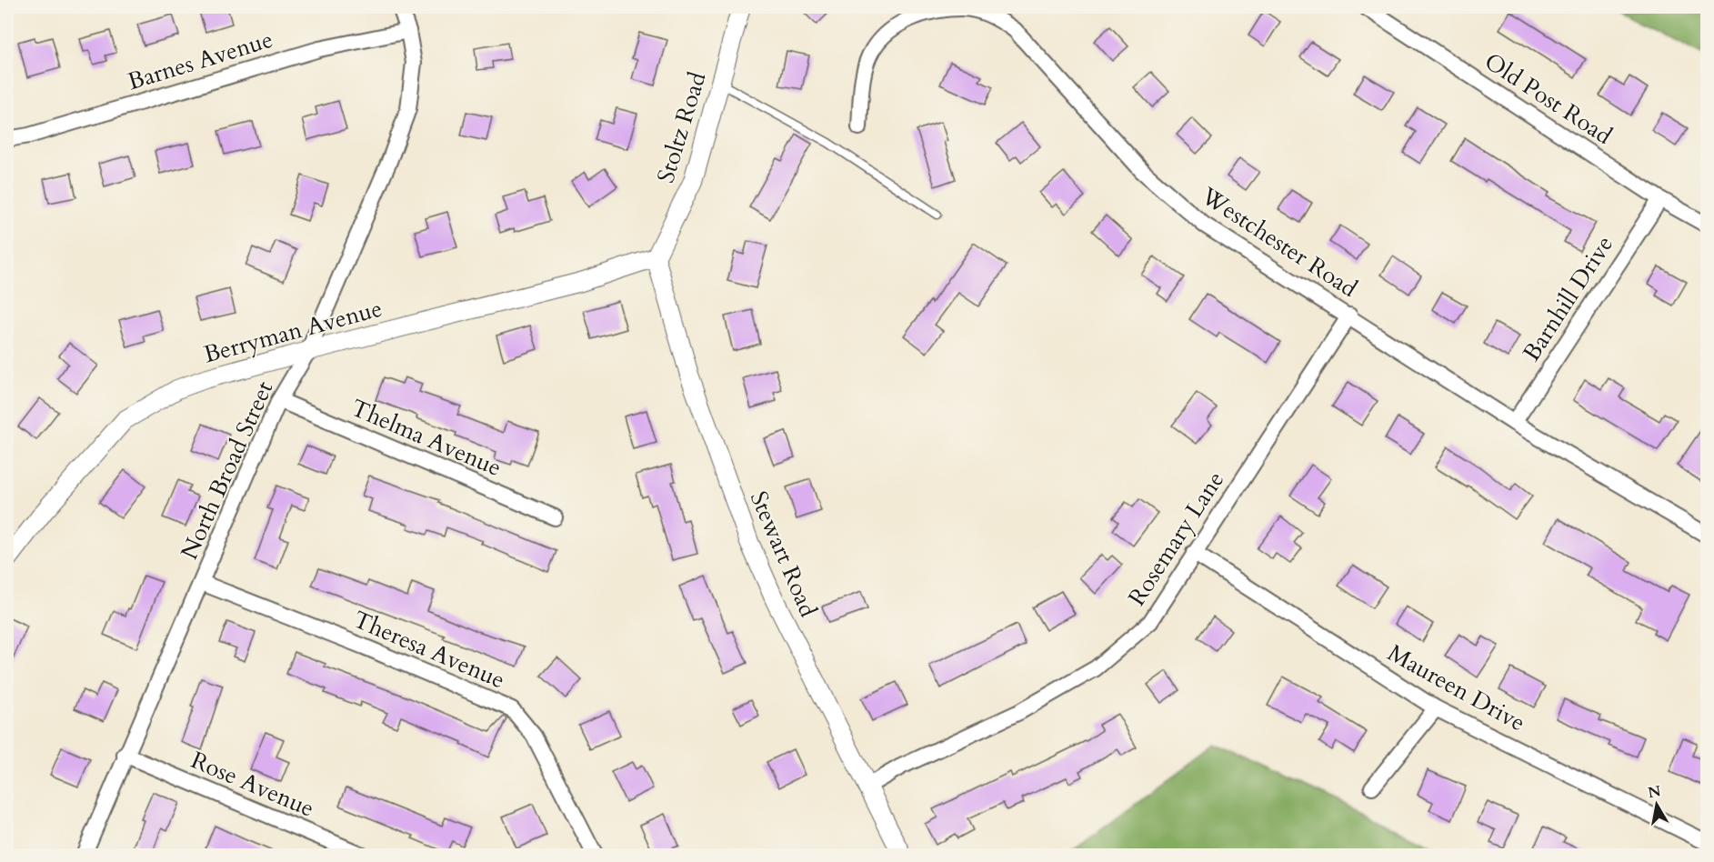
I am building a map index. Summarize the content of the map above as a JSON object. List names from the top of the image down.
{
  "streets": {
    "street": [
      "Barnes Avenue",
      "Old Post Road",
      "Stoltz Road",
      "Westchester Road",
      "Barnhill Drive",
      "Berryman Avenue",
      "Thelma Avenue",
      "North Broad Street",
      "Rosemary Lane",
      "Stewart Road",
      "Theresa Avenue",
      "Maureen Drive",
      "Rose Avenue"
    ]
  },
  "crossings": [
    ["Barnes Avenue", "North Broad Street"],
    ["Old Post Road", "Barnhill Drive"],
    ["Stoltz Road", "Berryman Avenue"],
    ["Stoltz Road", "Stewart Road"],
    ["Westchester Road", "Barnhill Drive"],
    ["Westchester Road", "Rosemary Lane"],
    ["Berryman Avenue", "North Broad Street"],
    ["Berryman Avenue", "Stewart Road"],
    ["Thelma Avenue", "North Broad Street"],
    ["North Broad Street", "Theresa Avenue"],
    ["North Broad Street", "Rose Avenue"],
    ["Rosemary Lane", "Stewart Road"],
    ["Rosemary Lane", "Maureen Drive"]
  ],
  "north": "top"
}
